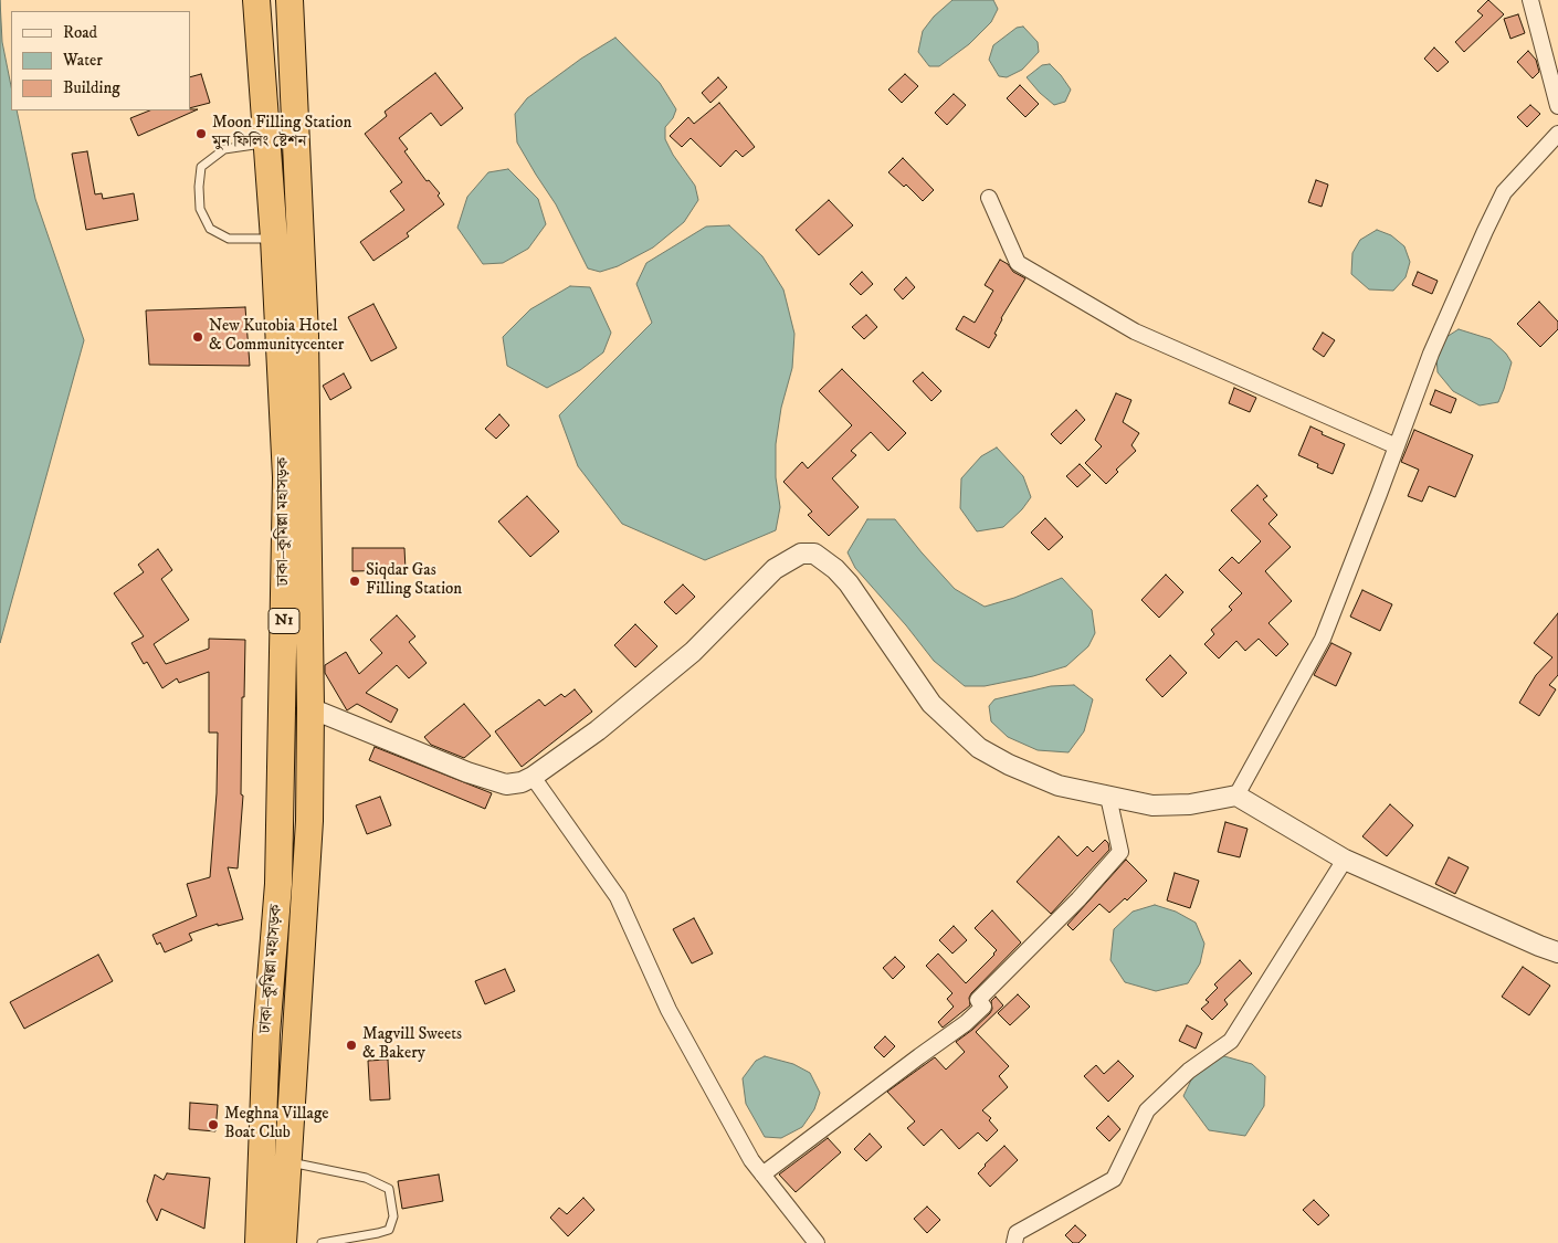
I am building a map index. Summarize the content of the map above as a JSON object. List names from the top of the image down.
{
  "streets": {
    "highway": ["ঢাকা–কুমিল্লা মহাসড়ক", "N1"]
  },
  "places": [
    "Moon Filling Station মুন ফিলিং ষ্টেশন",
    "New Kutobia Hotel & Communitycenter",
    "Siqdar Gas Filling Station",
    "Magvill Sweets & Bakery",
    "Meghna Village Boat Club"
  ],
  "legend": ["Road", "Water", "Building"]
}
